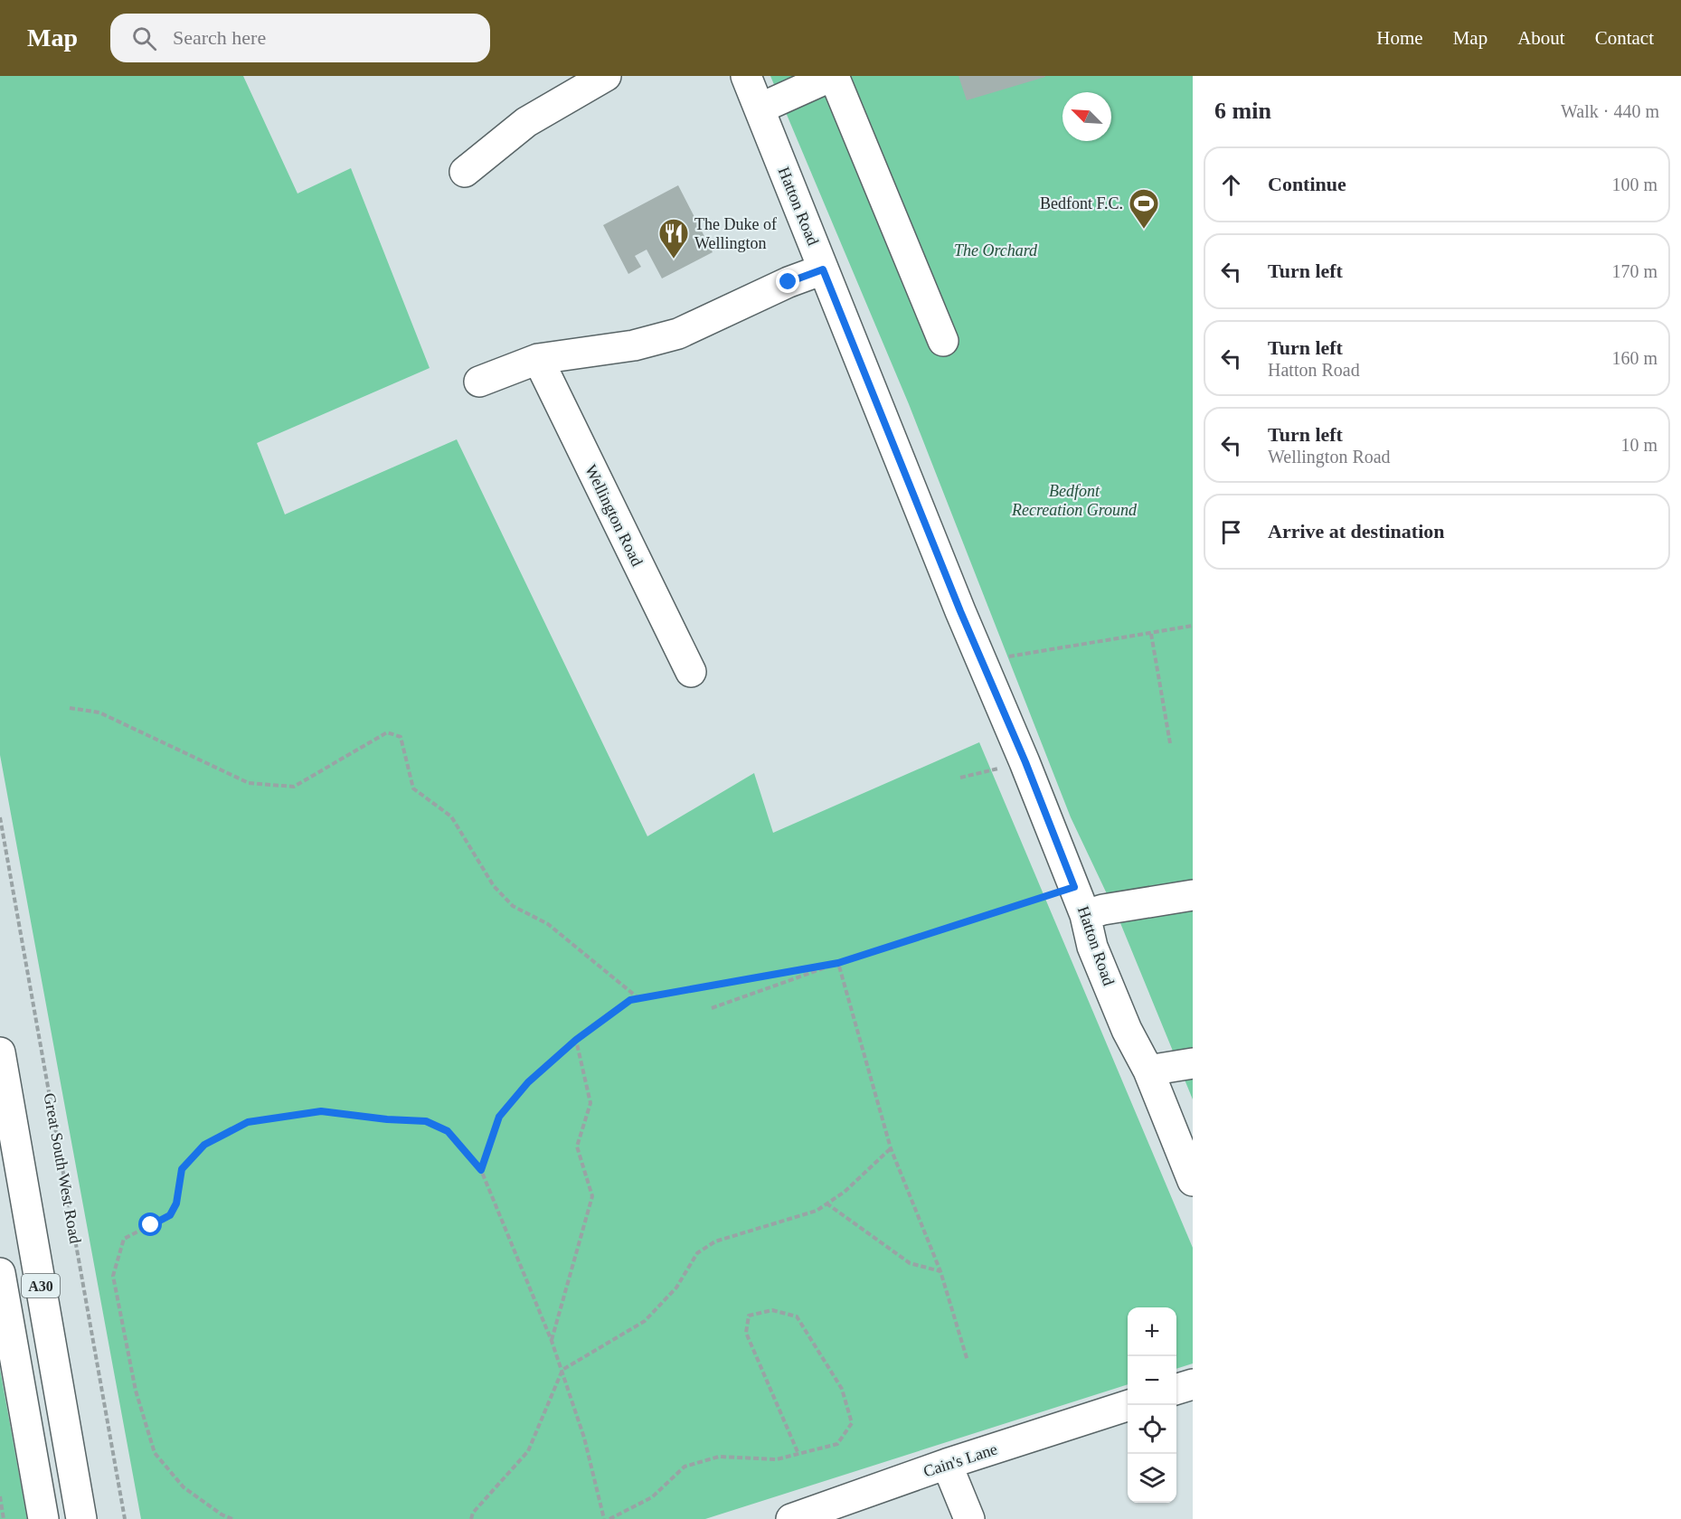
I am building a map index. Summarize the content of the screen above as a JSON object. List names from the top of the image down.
{
  "streets": {
    "main road": [
      "Hatton Road",
      "Wellington Road",
      "A30",
      "Cain's Lane"
    ],
    "path": ["Great South West Road"]
  },
  "parks": ["The Orchard", "Bedfont Recreation Ground"],
  "places": {
    "sports": ["Bedfont F.C."],
    "restaurant": ["The Duke of Wellington"]
  },
  "north": "top left",
  "page": {
    "header": "Map",
    "search": "Search here",
    "nav": [
      "Home",
      "Map",
      "About",
      "Contact"
    ],
    "heading": ["6 min", "Walk · 440 m"],
    "list": [
      ["Continue", "100 m"],
      ["Turn left", "170 m"],
      ["Turn left", "Hatton Road", "160 m"],
      ["Turn left", "Wellington Road", "10 m"],
      "Arrive at destination"
    ],
    "map_buttons": ["+", "−"]
  }
}
